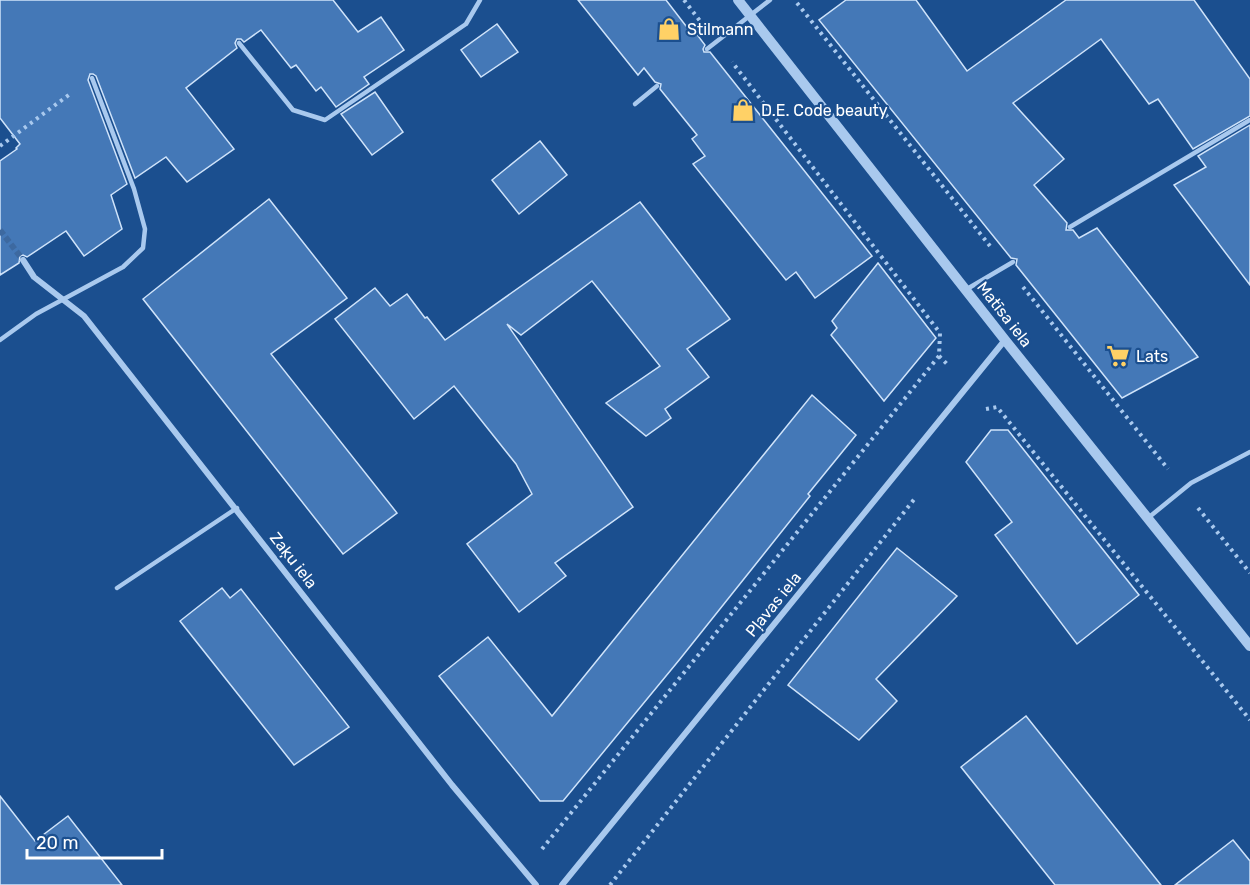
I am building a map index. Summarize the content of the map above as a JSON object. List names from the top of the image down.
{
  "streets": {
    "street": ["Matīsa iela", "Zaķu iela", "Pļavas iela"]
  },
  "crossings": [
    ["Matīsa iela", "Pļavas iela"]
  ],
  "places": {
    "shop": ["Stilmann", "D.E. Code beauty"],
    "supermarket": ["Lats"]
  },
  "scale_bar": "20 m"
}
